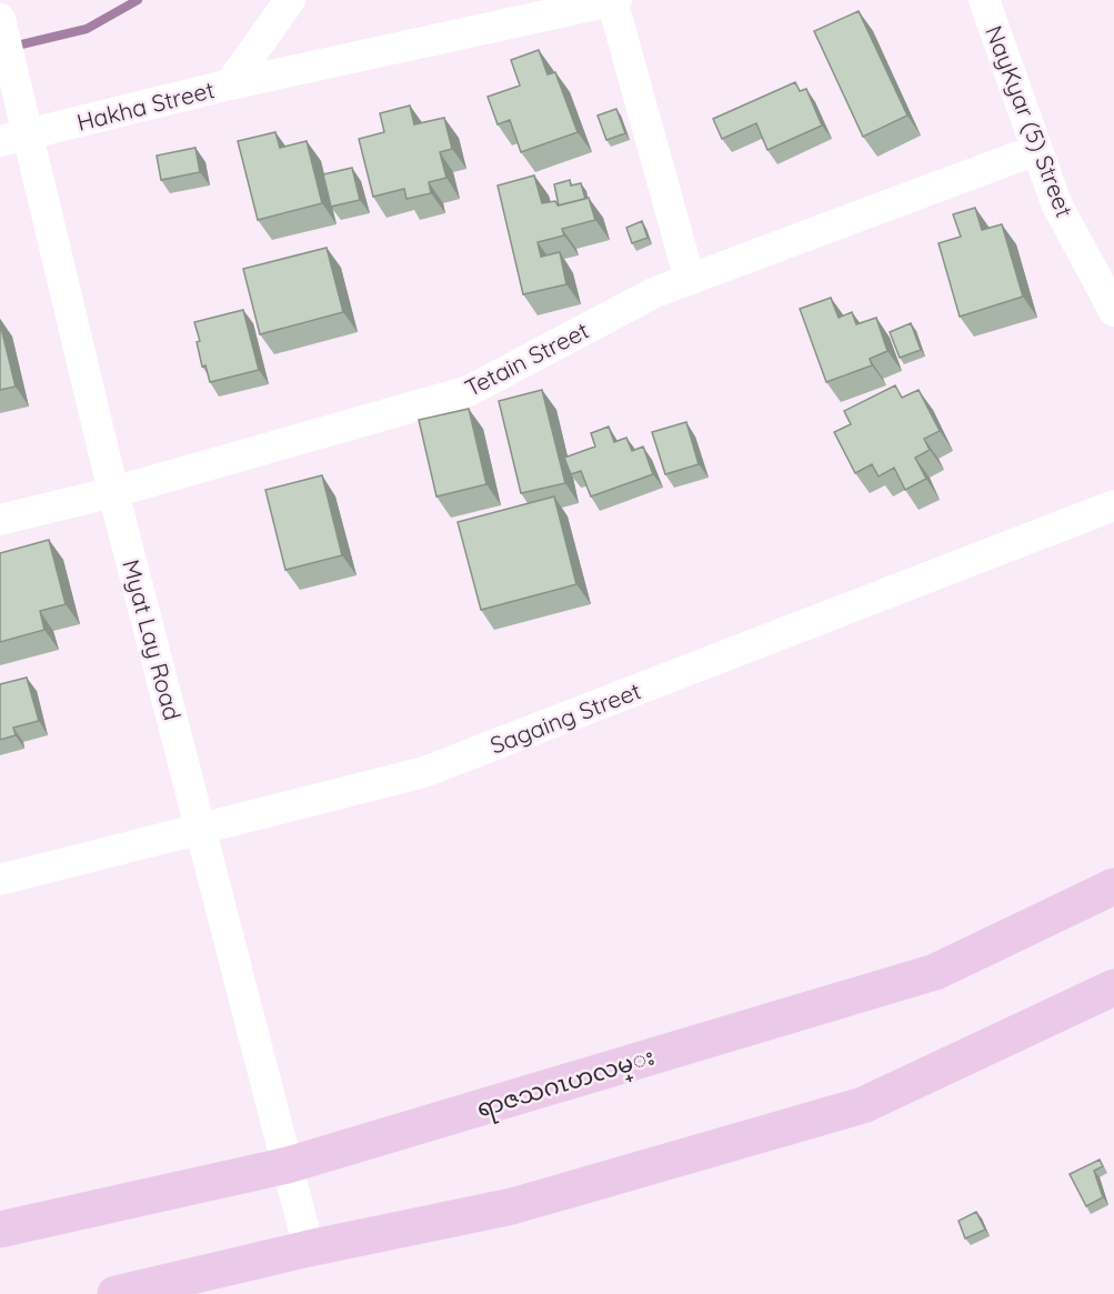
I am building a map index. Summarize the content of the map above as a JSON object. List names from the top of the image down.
{
  "streets": {
    "main road": ["ရာဇသဂၤဟလမ္း"],
    "street": [
      "Hakha Street",
      "NayKyar (5) Street",
      "Tetain Street",
      "Myat Lay Road",
      "Sagaing Street"
    ]
  },
  "crossings": [
    ["Hakha Street", "Myat Lay Road"],
    ["NayKyar (5) Street", "Tetain Street"],
    ["Tetain Street", "Myat Lay Road"],
    ["Myat Lay Road", "Sagaing Street"],
    ["Myat Lay Road", "ရာဇသဂၤဟလမ္း"]
  ]
}
